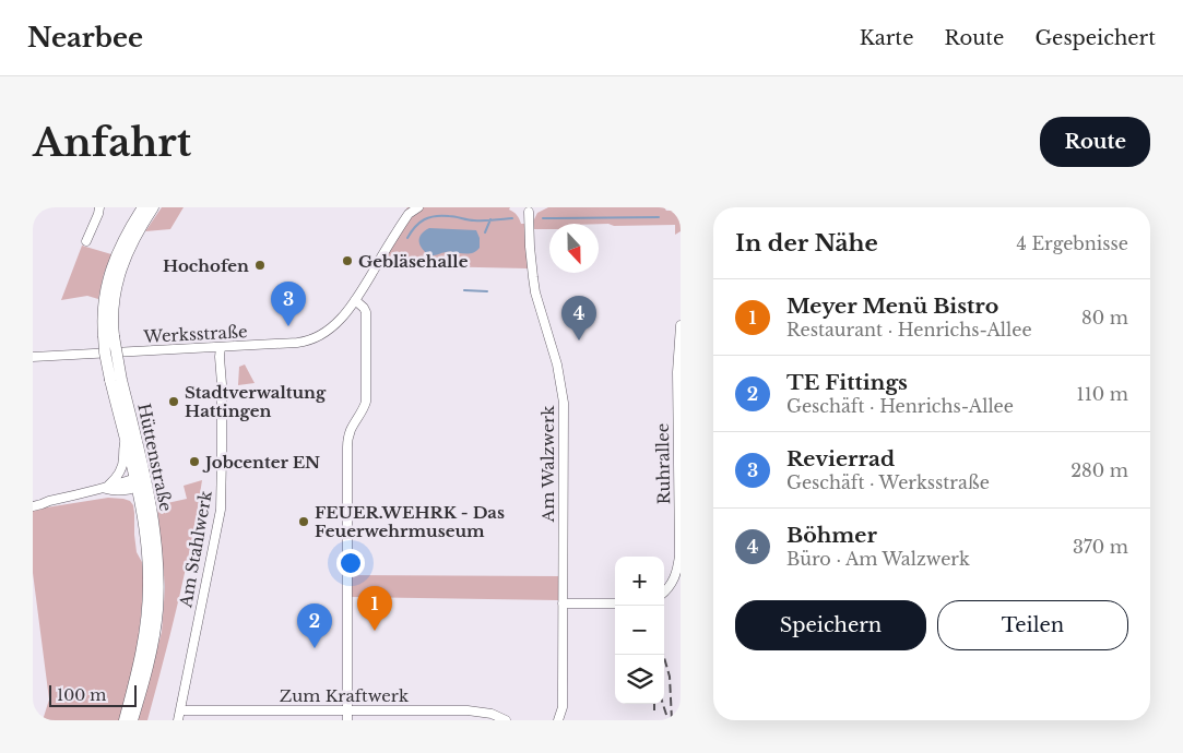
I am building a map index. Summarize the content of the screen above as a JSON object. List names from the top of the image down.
{
  "streets": {
    "main road": ["Hüttenstraße"],
    "street": [
      "Werksstraße",
      "Am Walzwerk",
      "Ruhrallee",
      "Am Stahlwerk",
      "Zum Kraftwerk"
    ]
  },
  "crossings": [
    ["Werksstraße", "Am Stahlwerk"],
    ["Am Stahlwerk", "Zum Kraftwerk"]
  ],
  "places": [
    "Gebläsehalle",
    "Hochofen",
    "Stadtverwaltung Hattingen",
    "Jobcenter EN",
    "FEUER.WEHRK - Das Feuerwehrmuseum"
  ],
  "scale_bar": "100 m",
  "north": "bottom",
  "page": {
    "header": "Nearbee",
    "nav": ["Karte", "Route", "Gespeichert"],
    "buttons": [
      "Route",
      ["Speichern", "Teilen"]
    ],
    "title": "Anfahrt",
    "heading": ["In der Nähe", "4 Ergebnisse"],
    "list": [
      {
        "mark": "1",
        "name": "Meyer Menü Bistro",
        "note": "Restaurant · Henrichs-Allee",
        "value": "80 m"
      },
      {
        "mark": "2",
        "name": "TE Fittings",
        "note": "Geschäft · Henrichs-Allee",
        "value": "110 m"
      },
      {
        "mark": "3",
        "name": "Revierrad",
        "note": "Geschäft · Werksstraße",
        "value": "280 m"
      },
      {
        "mark": "4",
        "name": "Böhmer",
        "note": "Büro · Am Walzwerk",
        "value": "370 m"
      }
    ],
    "pins": [
      "3",
      "4",
      "1",
      "2"
    ],
    "map_buttons": ["+", "−"],
    "scale": "100 m"
  }
}
